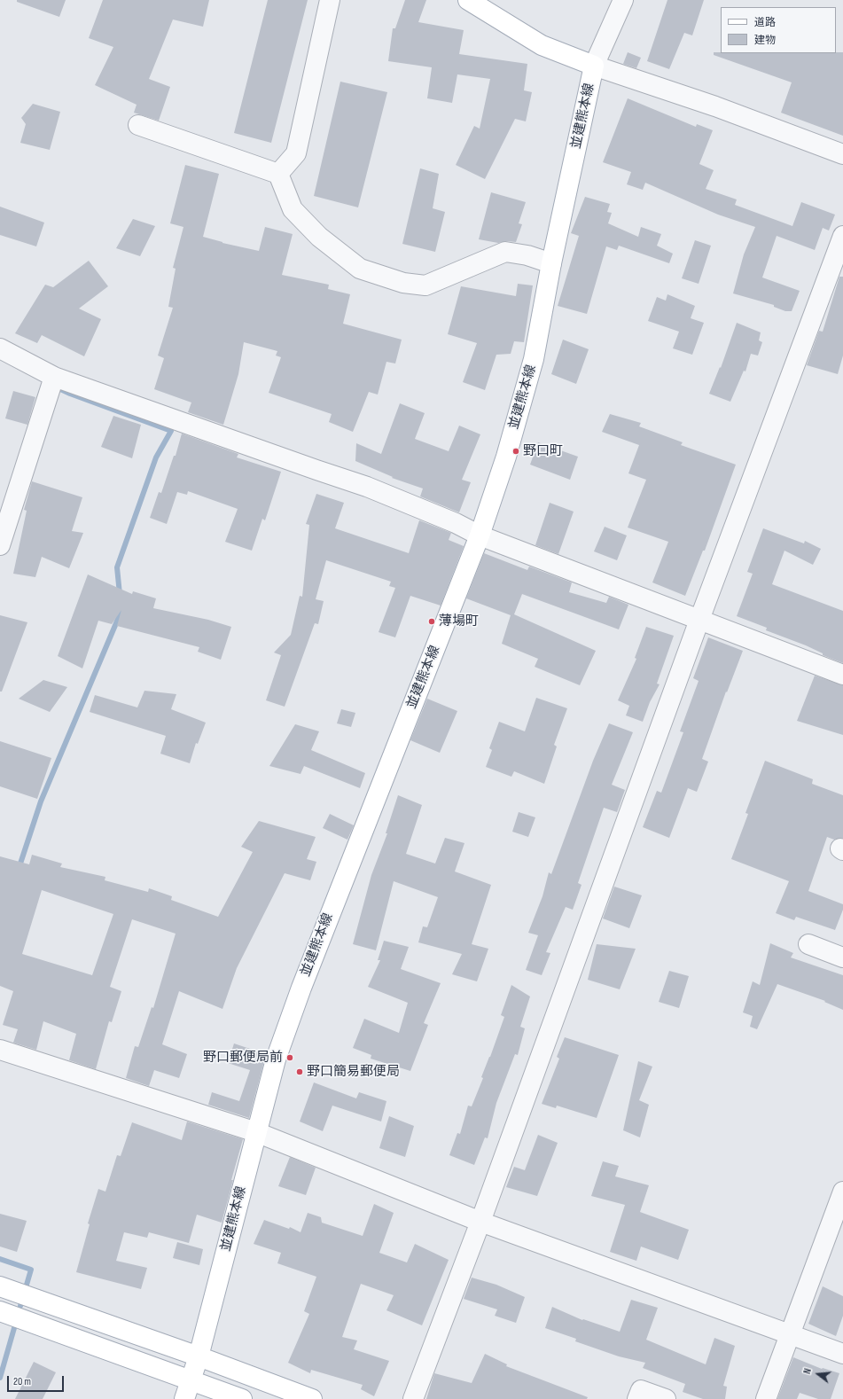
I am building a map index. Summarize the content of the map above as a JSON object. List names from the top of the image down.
{
  "streets": {
    "main road": ["並建熊本線"]
  },
  "places": [
    "野口町",
    "薄場町",
    "野口郵便局前",
    "野口簡易郵便局"
  ],
  "legend": ["道路", "建物"],
  "scale_bar": "20 m",
  "north": "left"
}
